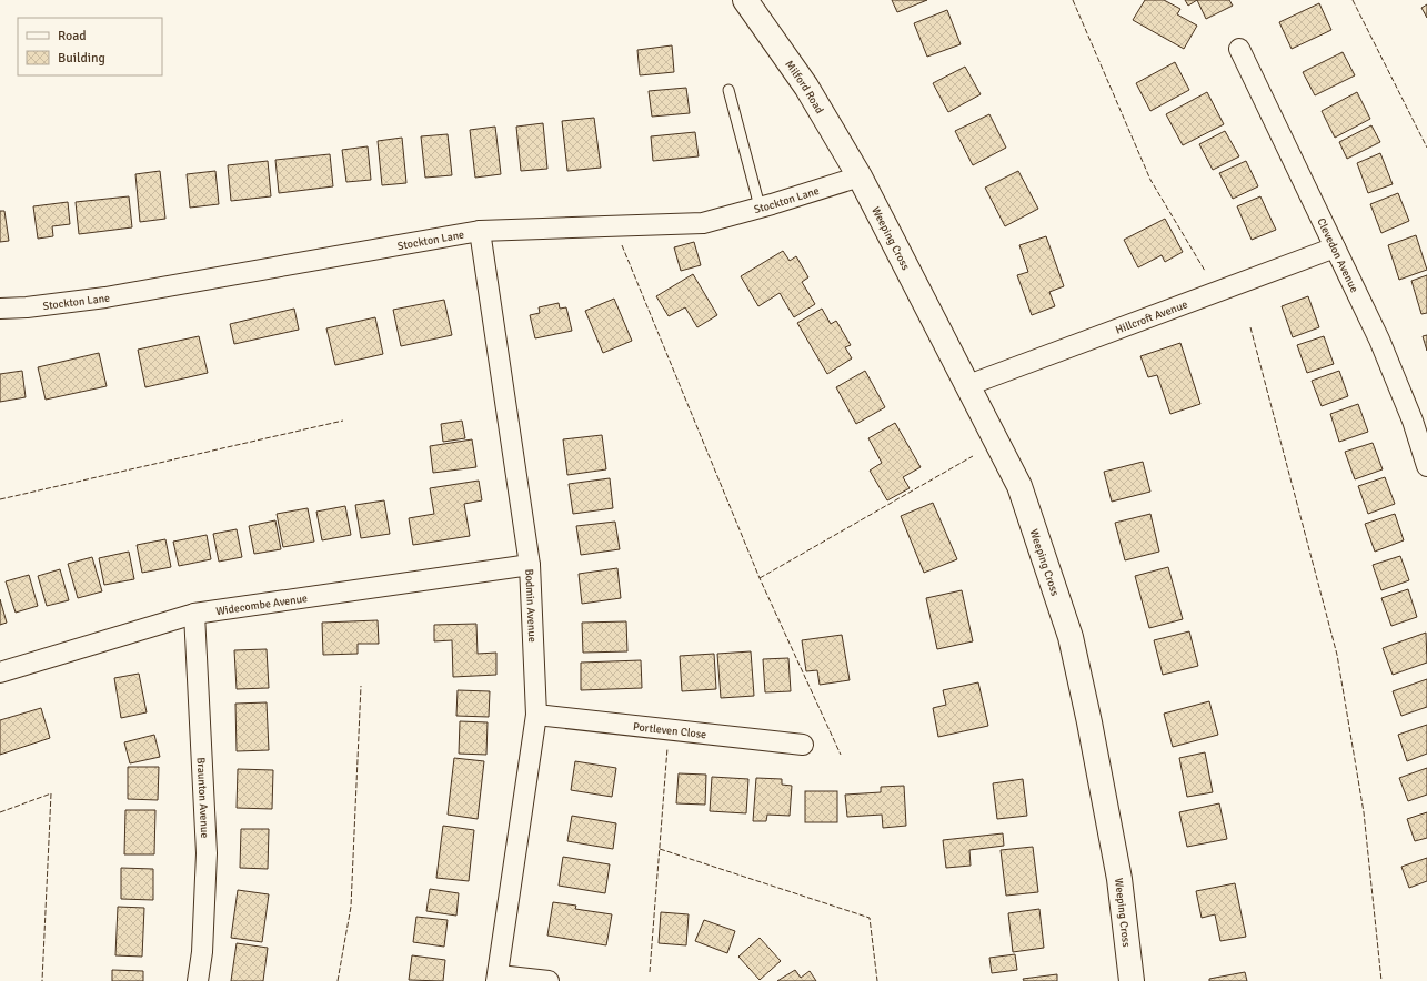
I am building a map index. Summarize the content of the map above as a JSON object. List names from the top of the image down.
{
  "streets": {
    "highway": ["Milford Road", "Weeping Cross"],
    "street": [
      "Stockton Lane",
      "Clevedon Avenue",
      "Hillcroft Avenue",
      "Widecombe Avenue",
      "Bodmin Avenue",
      "Portleven Close",
      "Braunton Avenue"
    ]
  },
  "crossings": [
    ["Milford Road", "Stockton Lane"],
    ["Milford Road", "Weeping Cross"],
    ["Stockton Lane", "Weeping Cross"],
    ["Stockton Lane", "Bodmin Avenue"],
    ["Weeping Cross", "Hillcroft Avenue"],
    ["Clevedon Avenue", "Hillcroft Avenue"],
    ["Widecombe Avenue", "Bodmin Avenue"],
    ["Widecombe Avenue", "Braunton Avenue"],
    ["Bodmin Avenue", "Portleven Close"]
  ],
  "legend": ["Road", "Building"]
}
